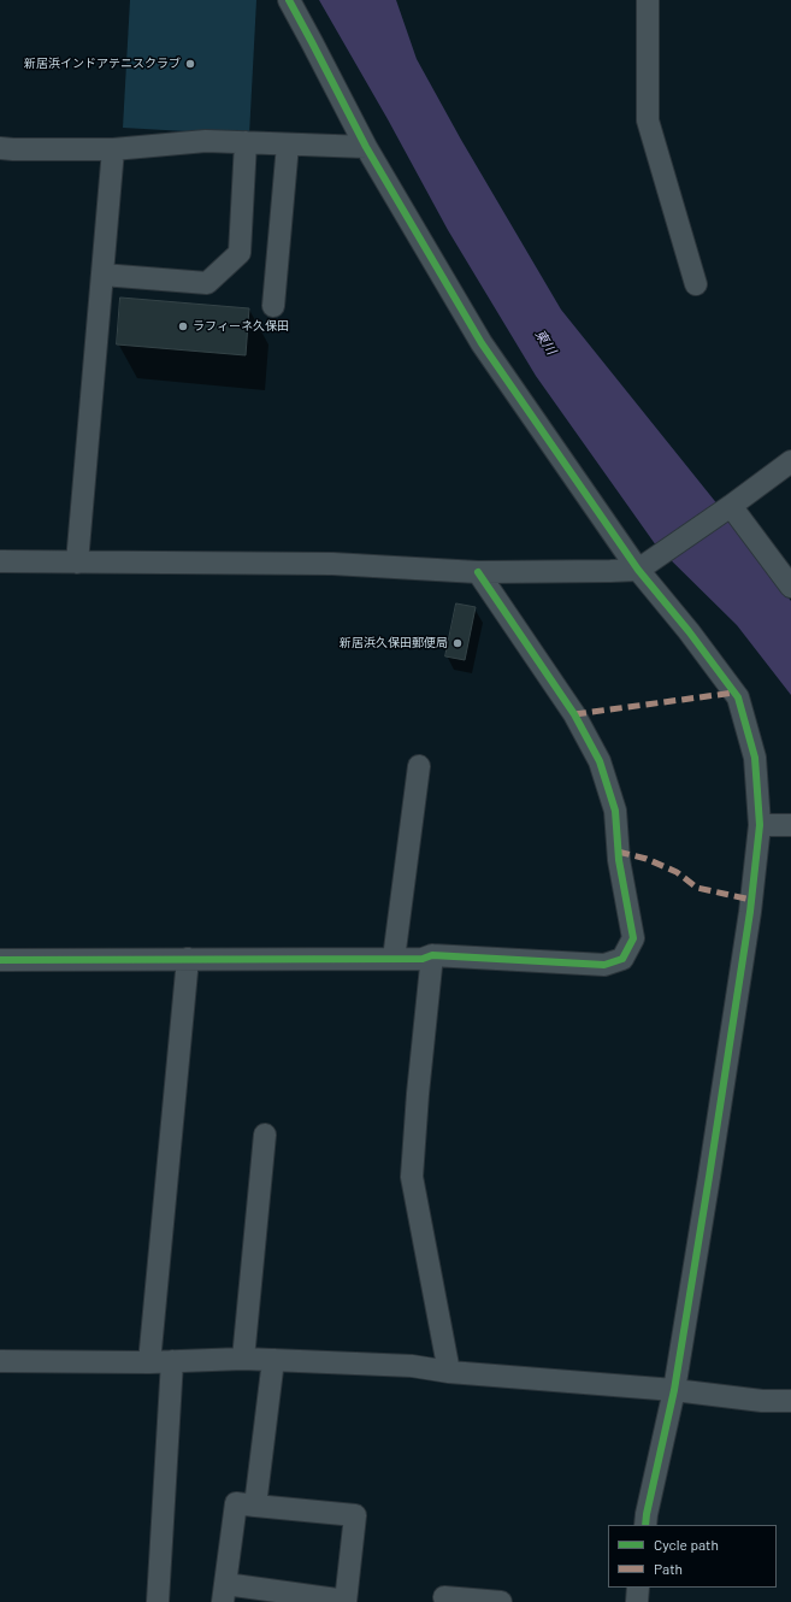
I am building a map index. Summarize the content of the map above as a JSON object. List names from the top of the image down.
{
  "water": ["東川"],
  "places": ["新居浜インドアテニスクラブ", "ラフィーネ久保田", "新居浜久保田郵便局"],
  "legend": ["Cycle path", "Path"]
}
